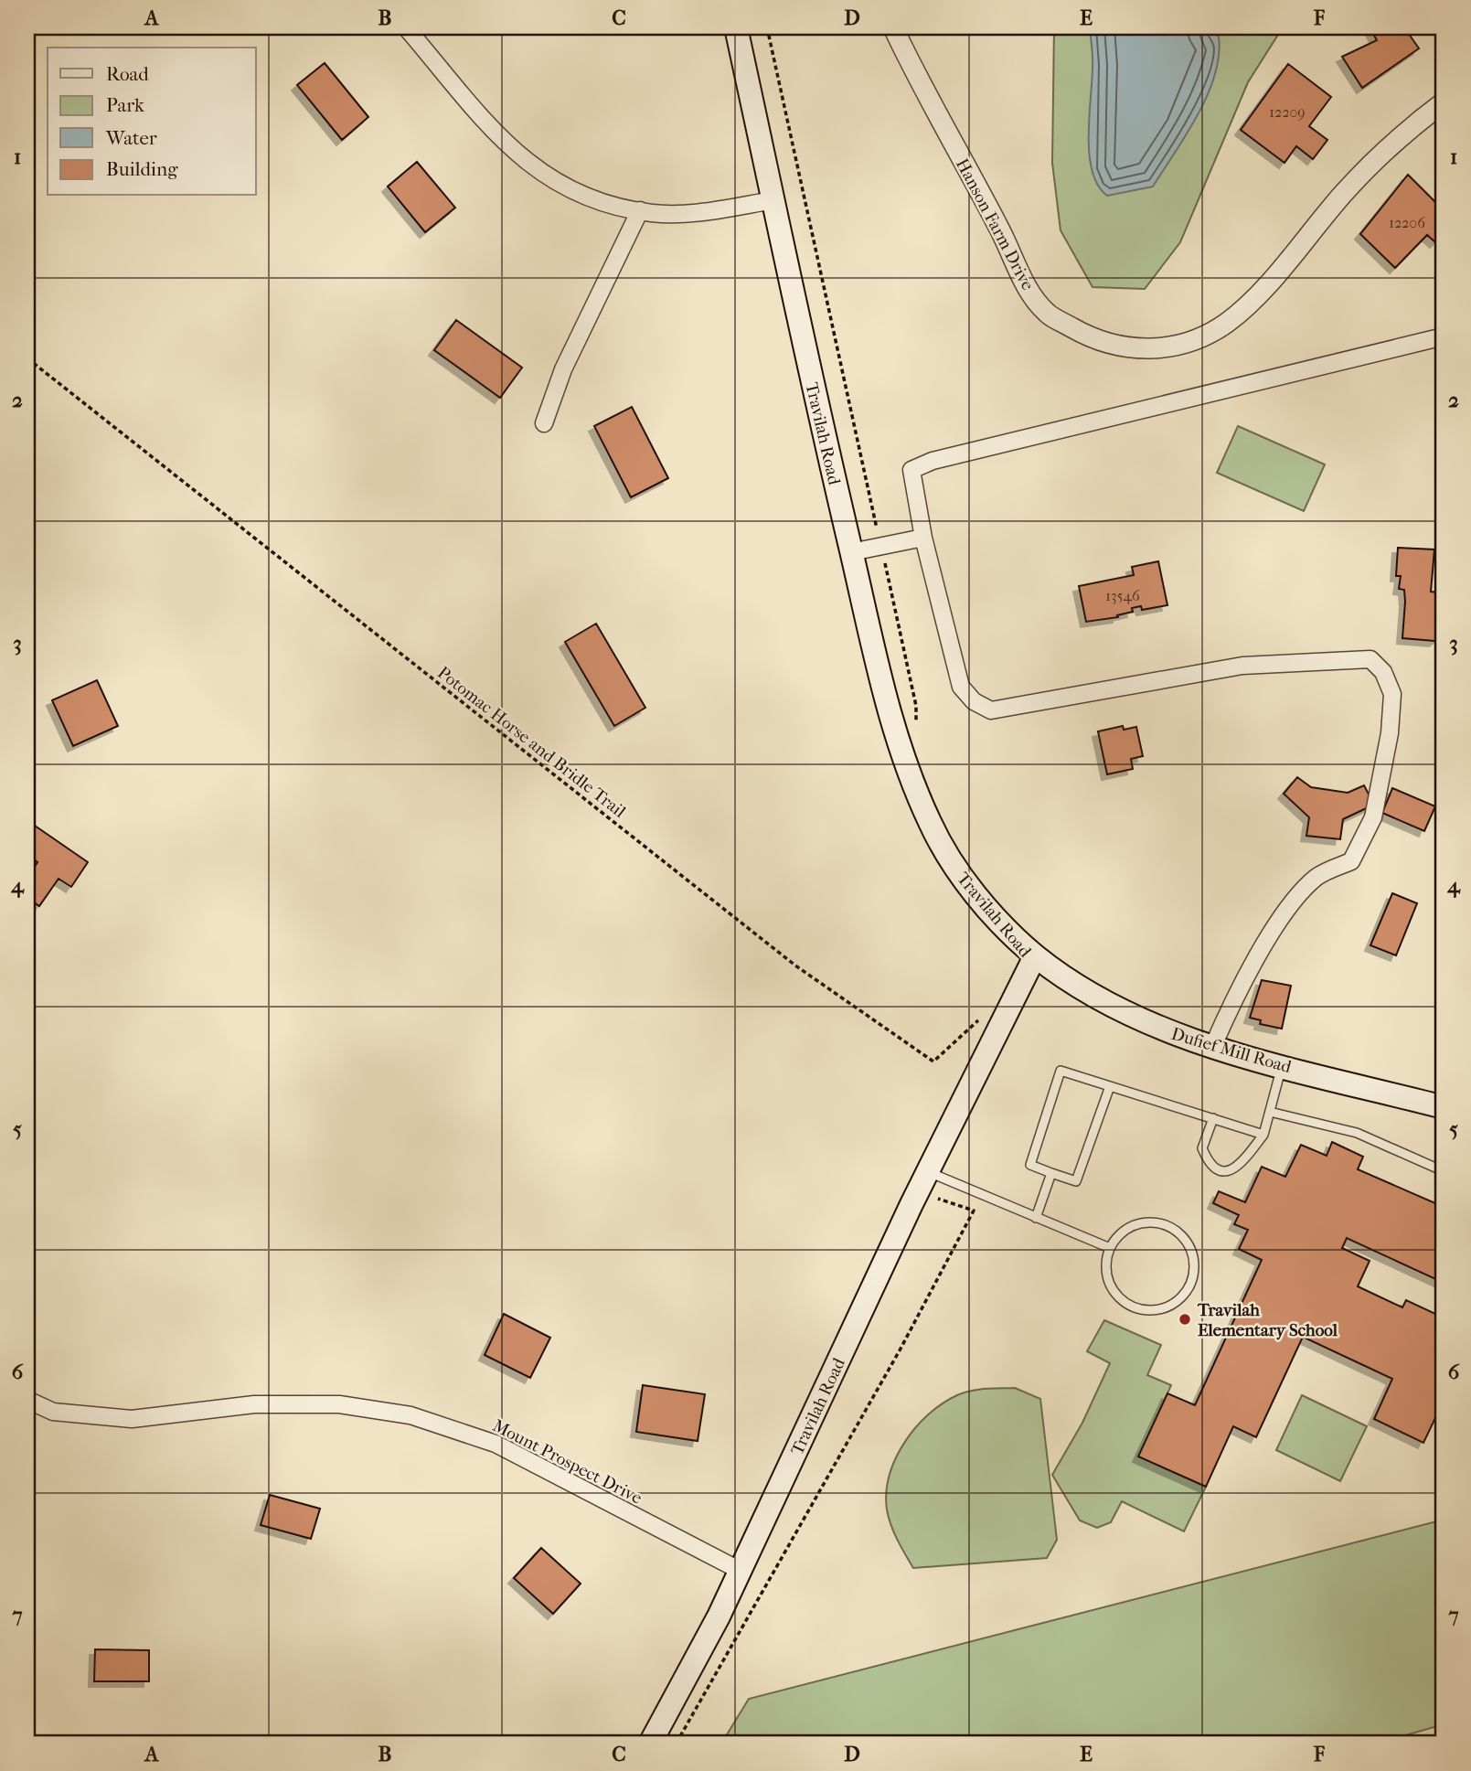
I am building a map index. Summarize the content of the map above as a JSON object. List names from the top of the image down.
{
  "streets": {
    "main road": ["Travilah Road", "Dufief Mill Road"],
    "street": ["Hanson Farm Drive", "Mount Prospect Drive"],
    "path": ["Potomac Horse and Bridle Trail"]
  },
  "crossings": [
    ["Travilah Road", "Dufief Mill Road"],
    ["Travilah Road", "Mount Prospect Drive"]
  ],
  "places": ["Travilah Elementary School"],
  "house_numbers": ["12209", "12206", "13546"],
  "legend": [
    "Road",
    "Park",
    "Water",
    "Building"
  ],
  "grid": {
    "columns": [
      "A",
      "B",
      "C",
      "D",
      "E",
      "F"
    ],
    "rows": [
      "1",
      "2",
      "3",
      "4",
      "5",
      "6",
      "7"
    ]
  }
}
